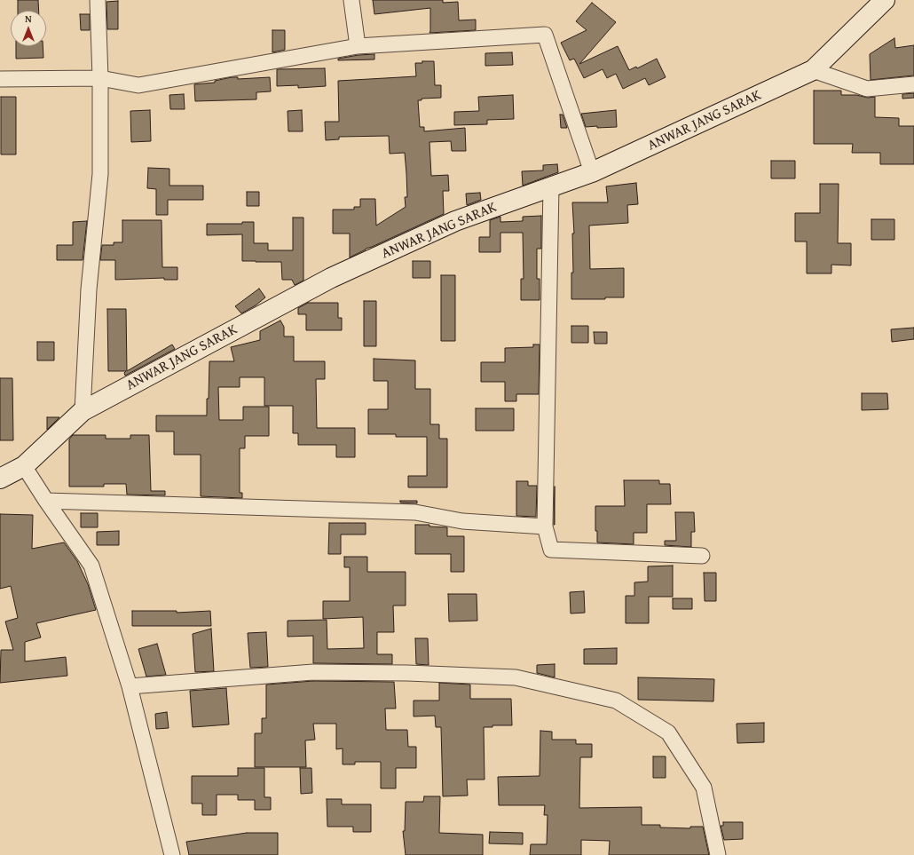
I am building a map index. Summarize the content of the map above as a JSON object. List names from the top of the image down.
{
  "streets": {
    "main road": ["ANWAR JANG SARAK"]
  },
  "north": "top"
}
